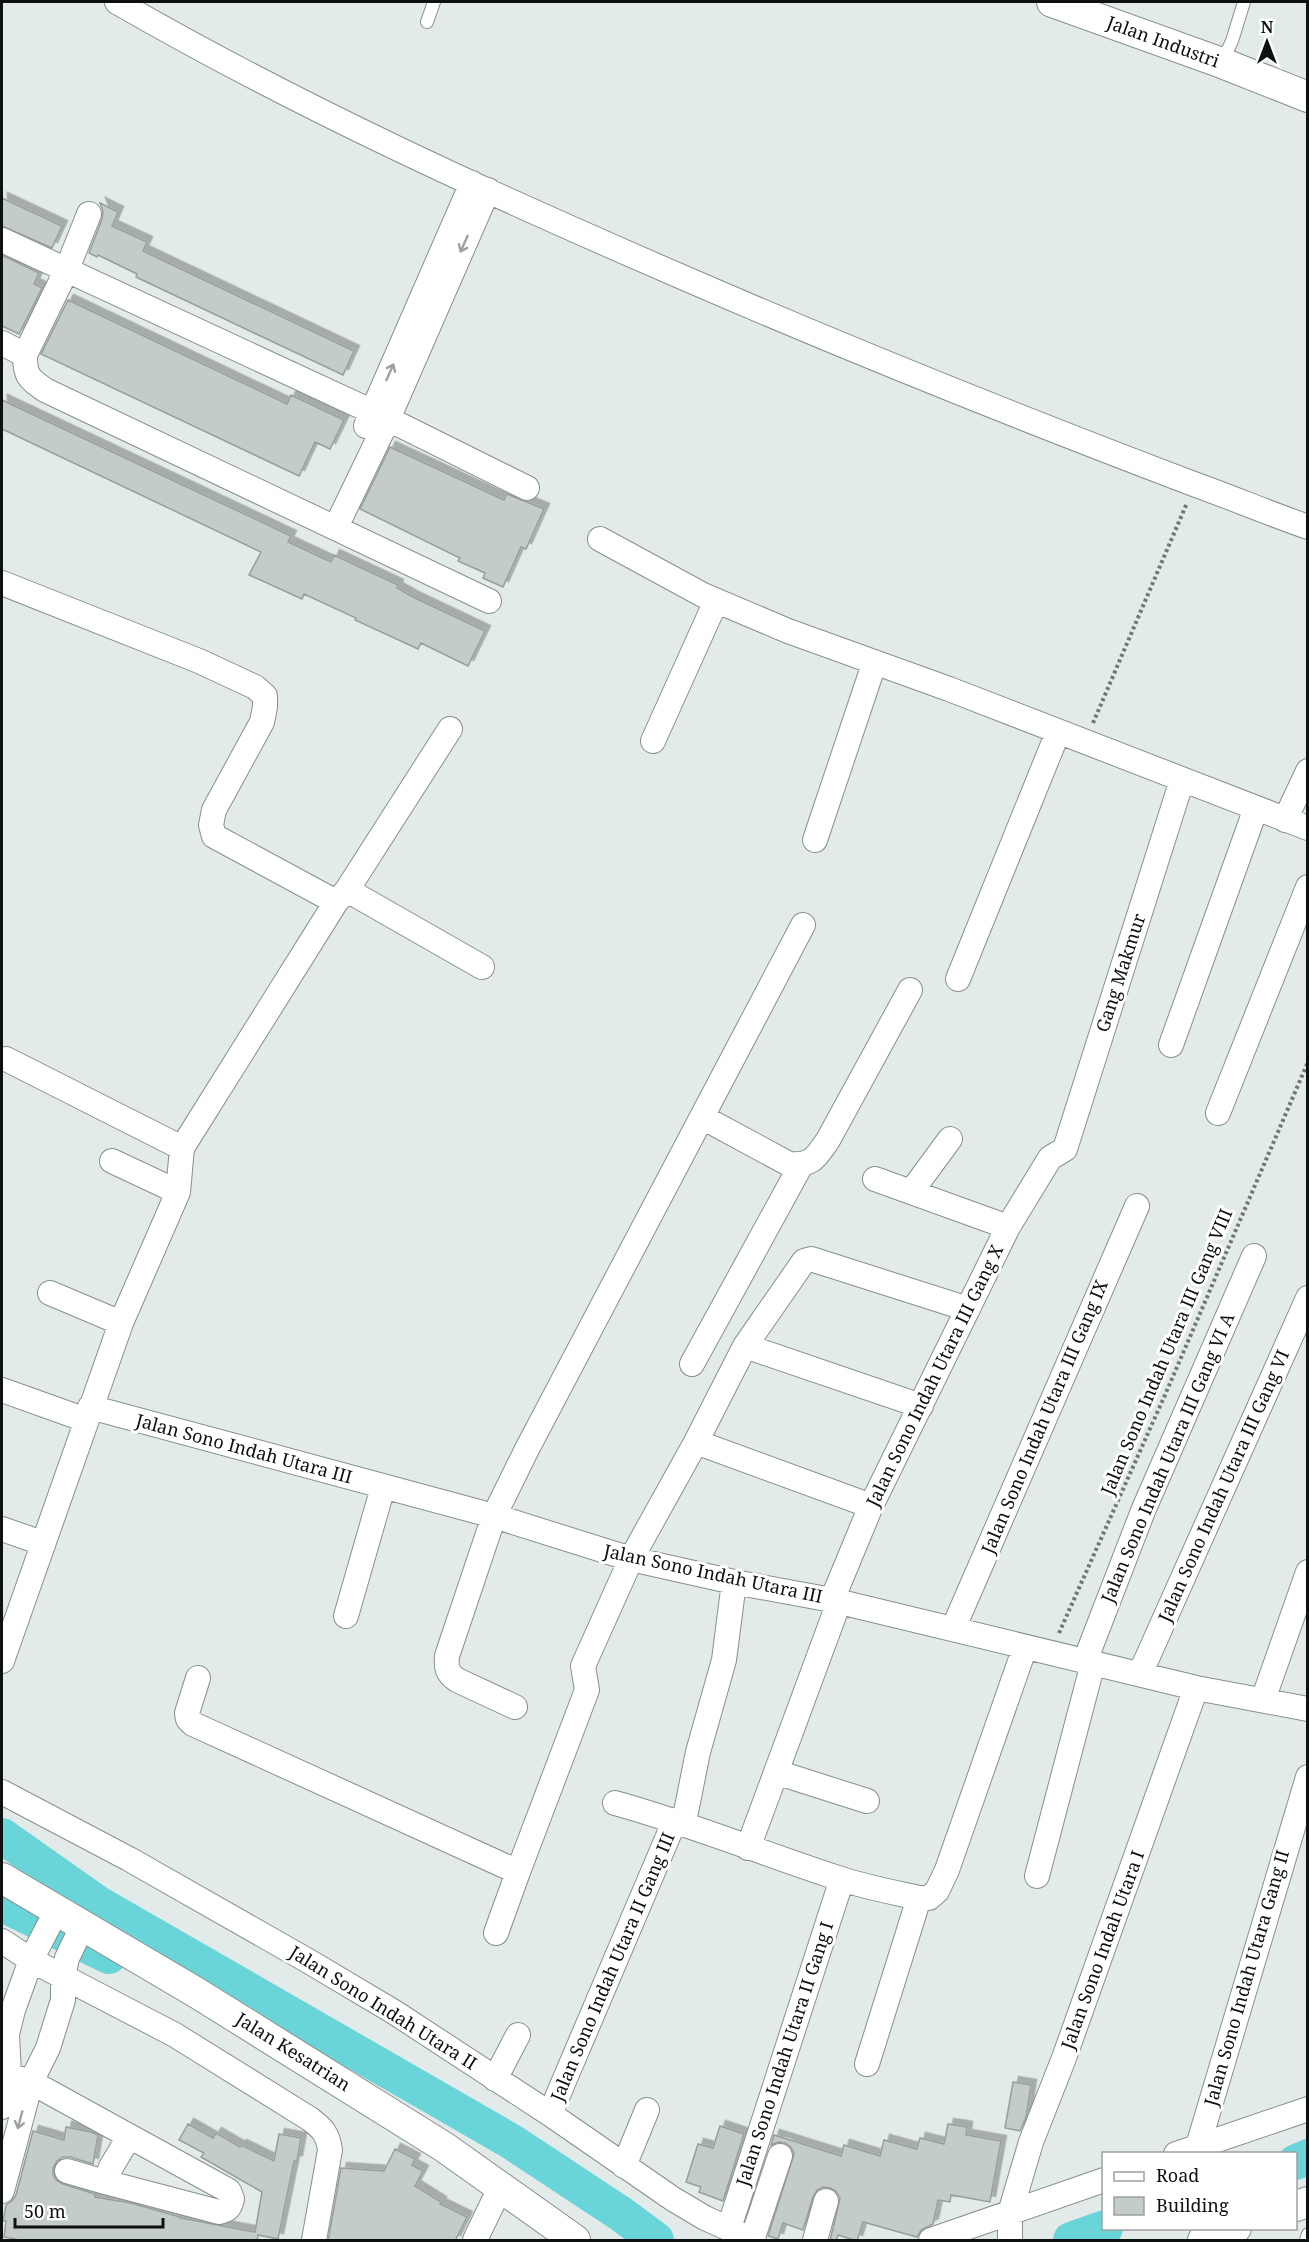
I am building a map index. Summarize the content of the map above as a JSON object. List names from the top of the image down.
{
  "streets": {
    "street": [
      "Jalan Industri",
      "Gang Makmur",
      "Jalan Sono Indah Utara III Gang X",
      "Jalan Sono Indah Utara III Gang IX",
      "Jalan Sono Indah Utara III",
      "Jalan Sono Indah Utara III Gang VI A",
      "Jalan Sono Indah Utara III Gang VI",
      "Jalan Sono Indah Utara I",
      "Jalan Sono Indah Utara II Gang III",
      "Jalan Sono Indah Utara Gang II",
      "Jalan Sono Indah Utara II",
      "Jalan Kesatrian",
      "Jalan Sono Indah Utara II Gang I"
    ],
    "path": ["Jalan Sono Indah Utara III Gang VIII"]
  },
  "crossings": [
    ["Gang Makmur", "Jalan Sono Indah Utara III Gang X"],
    ["Jalan Sono Indah Utara III Gang VIII", "Jalan Sono Indah Utara III"],
    ["Jalan Sono Indah Utara III Gang X", "Jalan Sono Indah Utara III"],
    ["Jalan Sono Indah Utara III Gang IX", "Jalan Sono Indah Utara III"],
    ["Jalan Sono Indah Utara III", "Jalan Sono Indah Utara III Gang VI A"],
    ["Jalan Sono Indah Utara III", "Jalan Sono Indah Utara III Gang VI"],
    ["Jalan Sono Indah Utara III", "Jalan Sono Indah Utara I"],
    ["Jalan Sono Indah Utara III", "Jalan Sono Indah Utara II Gang III"],
    ["Jalan Sono Indah Utara II Gang III", "Jalan Sono Indah Utara II"],
    ["Jalan Sono Indah Utara II", "Jalan Sono Indah Utara II Gang I"]
  ],
  "legend": ["Road", "Building"],
  "scale_bar": "50 m",
  "north": "top"
}
